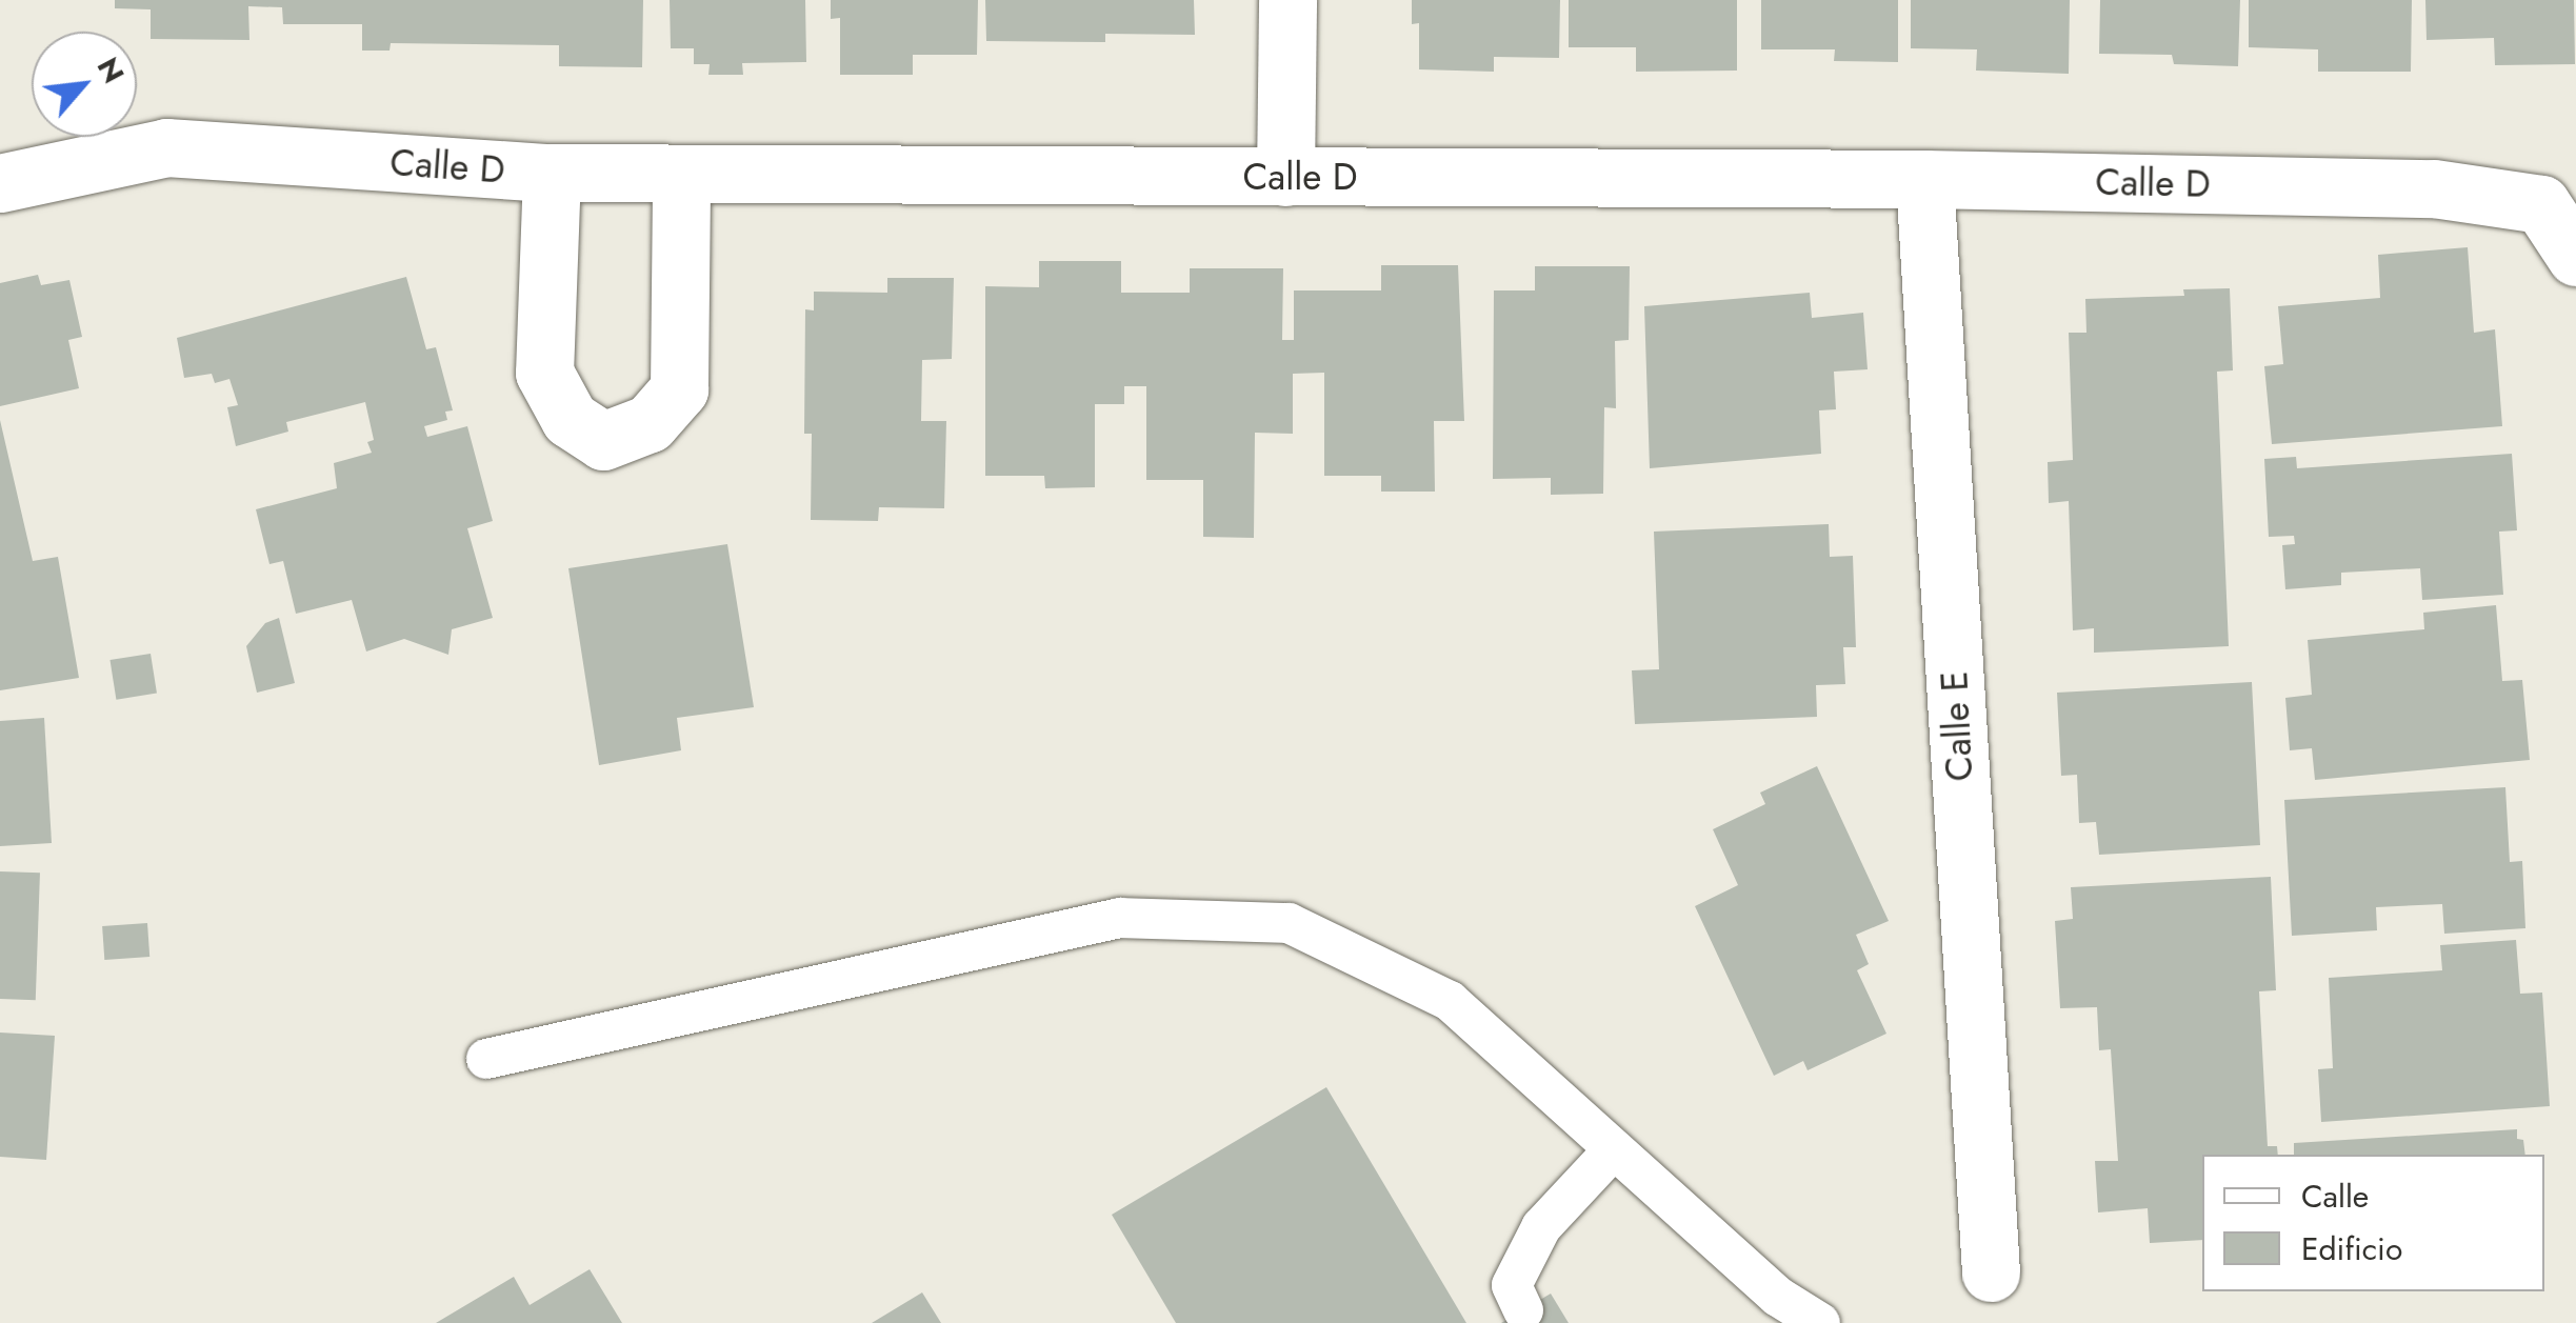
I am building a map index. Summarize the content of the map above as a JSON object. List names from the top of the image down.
{
  "streets": {
    "street": ["Calle D", "Calle E"]
  },
  "crossings": [
    ["Calle D", "Calle E"]
  ],
  "legend": ["Calle", "Edificio"],
  "north": "top right"
}
